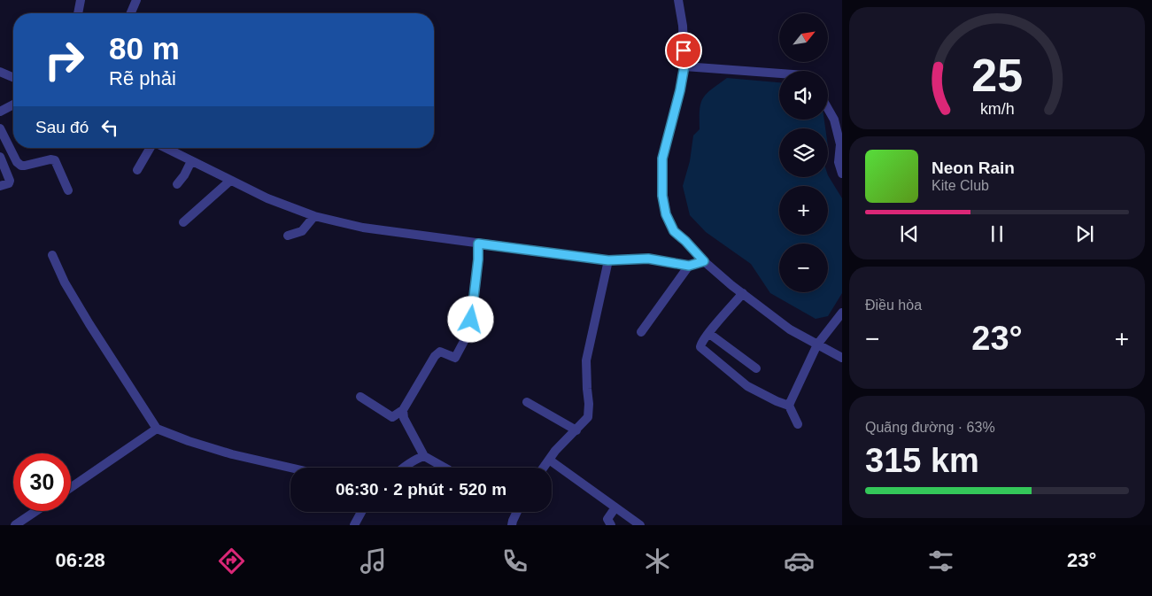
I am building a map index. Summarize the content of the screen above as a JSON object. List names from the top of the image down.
{
  "north": "top right",
  "page": {
    "map_buttons": ["+", "−"],
    "turn": ["80 m", "Rẽ phải"],
    "then": "Sau đó",
    "song": ["Neon Rain", "Kite Club"],
    "tile": [
      "Điều hòa",
      ["Quãng đường · 63%", "315 km"]
    ],
    "heat": ["−", "23°", "+"],
    "limit": "30",
    "trip": "06:30 · 2 phút · 520 m",
    "tabs": ["06:28", "23°"],
    "gauge": ["25", "km/h"]
  }
}
